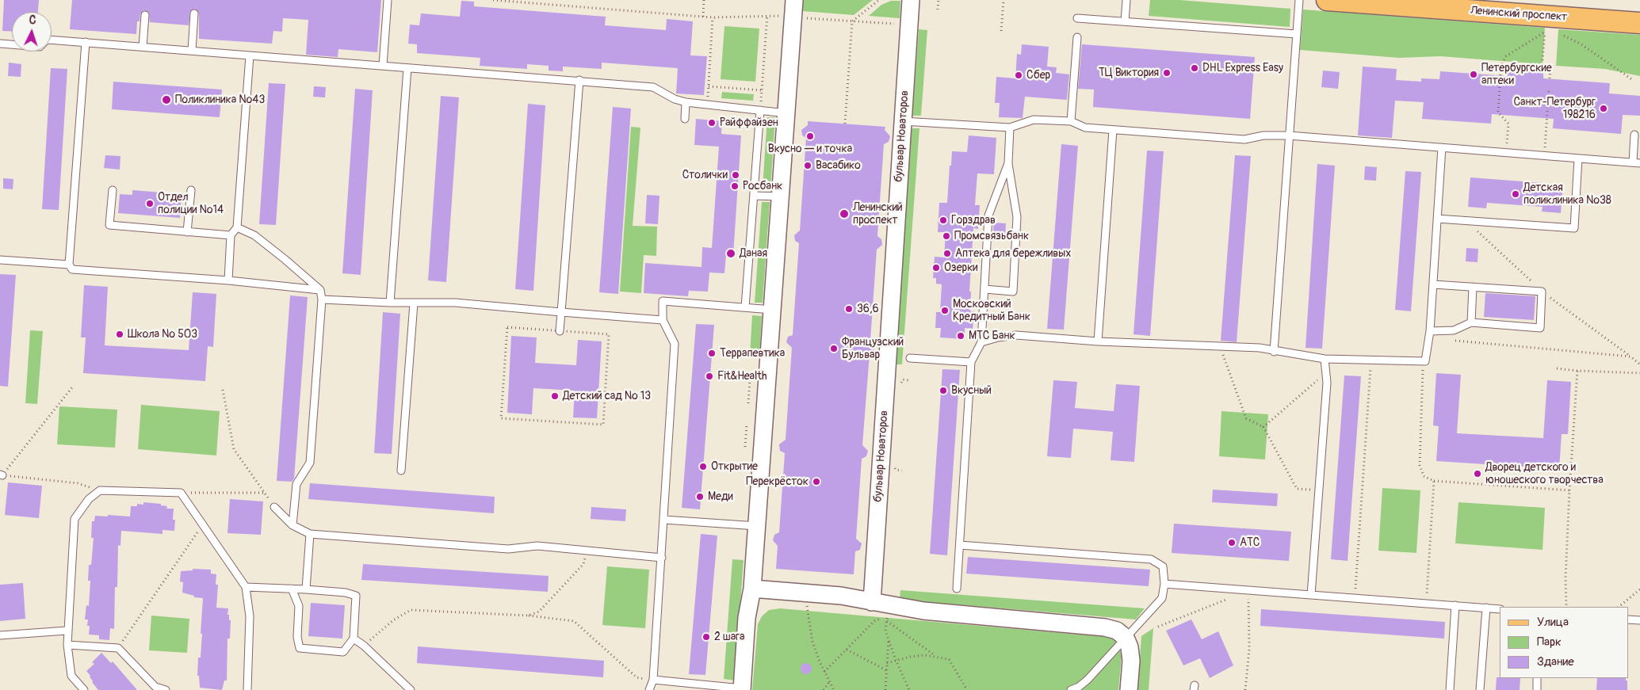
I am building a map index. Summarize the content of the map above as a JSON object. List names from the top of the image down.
{
  "streets": {
    "main road": ["Ленинский проспект"],
    "street": ["бульвар Новаторов"]
  },
  "places": [
    "DHL Express Easy",
    "ТЦ Виктория",
    "Петербургские аптеки",
    "Сбер",
    "Поликлиника №43",
    "Санкт-Петербург 198216",
    "Райффайзен",
    "Вкусно — и точка",
    "Васабико",
    "Столички",
    "Росбанк",
    "Детская поликлиника №38",
    "Отдел полиции №14",
    "Ленинский проспект",
    "Горздрав",
    "Промсвязьбанк",
    "Даная",
    "Аптека для бережливых",
    "Озерки",
    "36,6",
    "Московский Кредитный Банк",
    "Школа № 503",
    "МТС Банк",
    "Французский Бульвар",
    "Террапевтика",
    "Fit&Health",
    "Вкусный",
    "Детский сад № 13",
    "Открытие",
    "Дворец детского и юношеского творчества",
    "Перекрёсток",
    "Меди",
    "АТС",
    "2 шага"
  ],
  "legend": ["Улица", "Парк", "Здание"],
  "north": "top"
}
